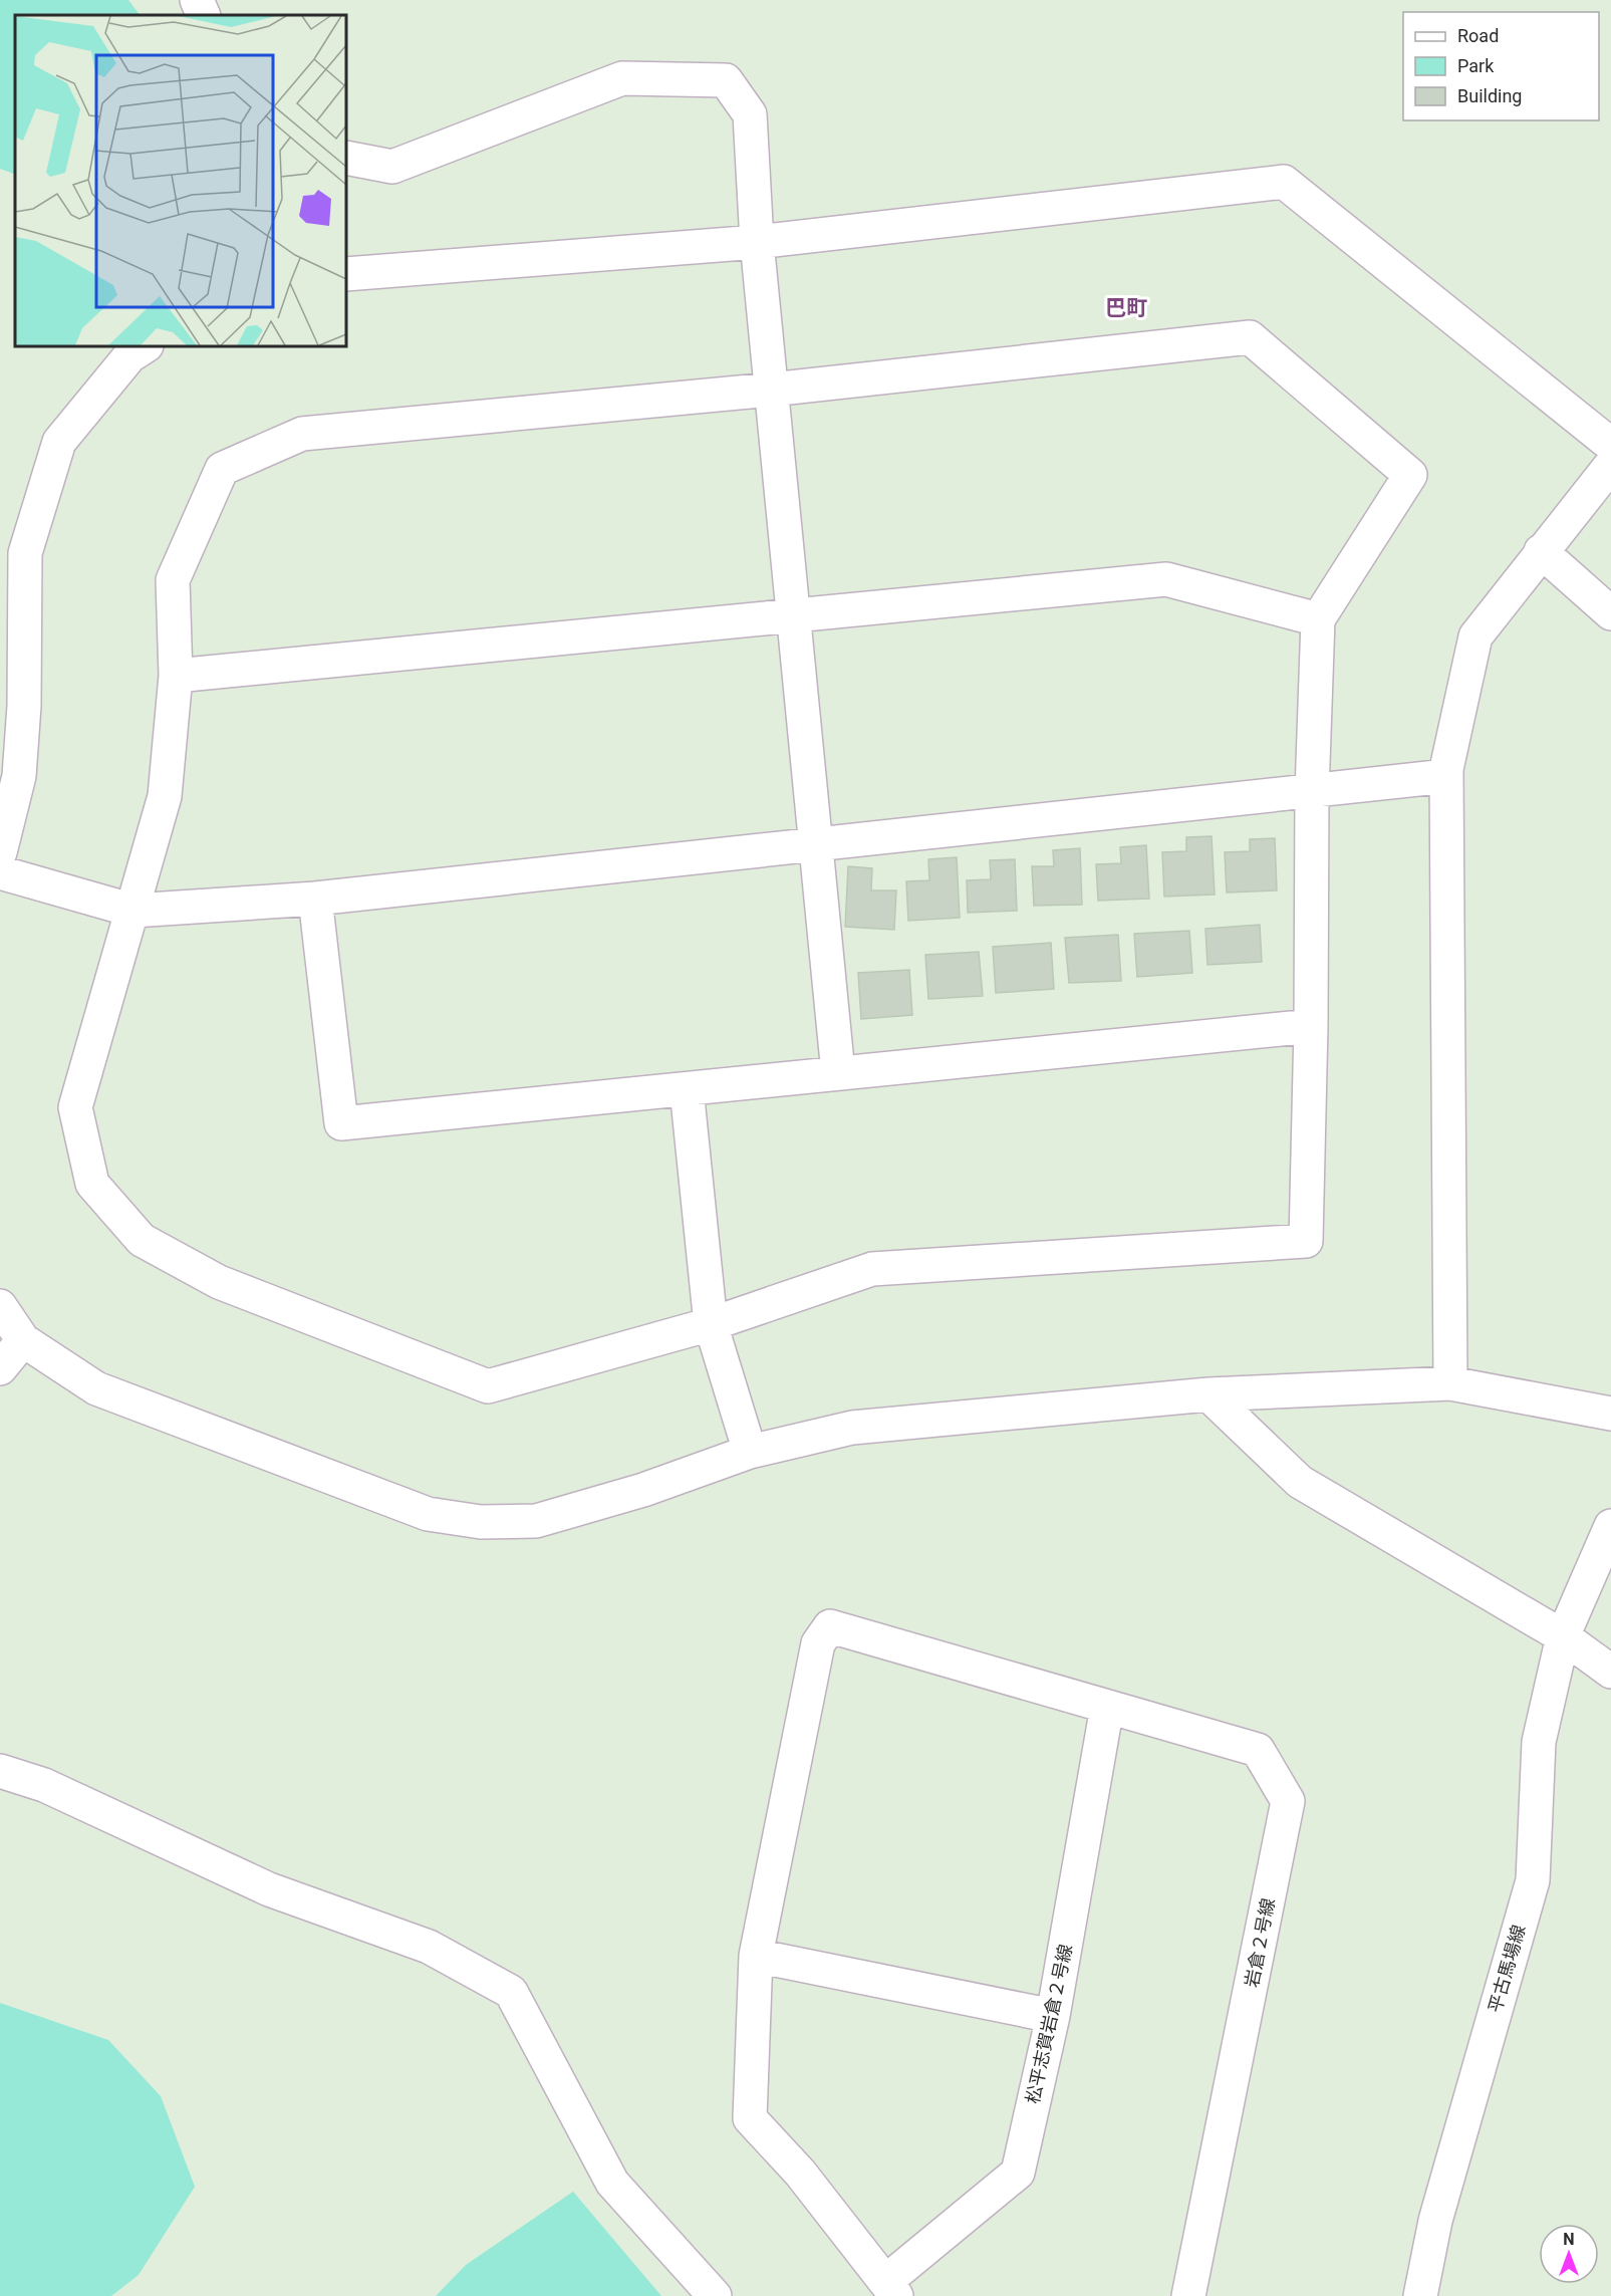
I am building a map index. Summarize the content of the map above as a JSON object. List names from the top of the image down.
{
  "streets": {
    "street": ["岩倉２号線", "平古馬場線", "松平志賀岩倉２号線"]
  },
  "crossings": [
    ["岩倉２号線", "松平志賀岩倉２号線"]
  ],
  "districts": ["巴町"],
  "legend": ["Road", "Park", "Building"],
  "north": "top"
}
